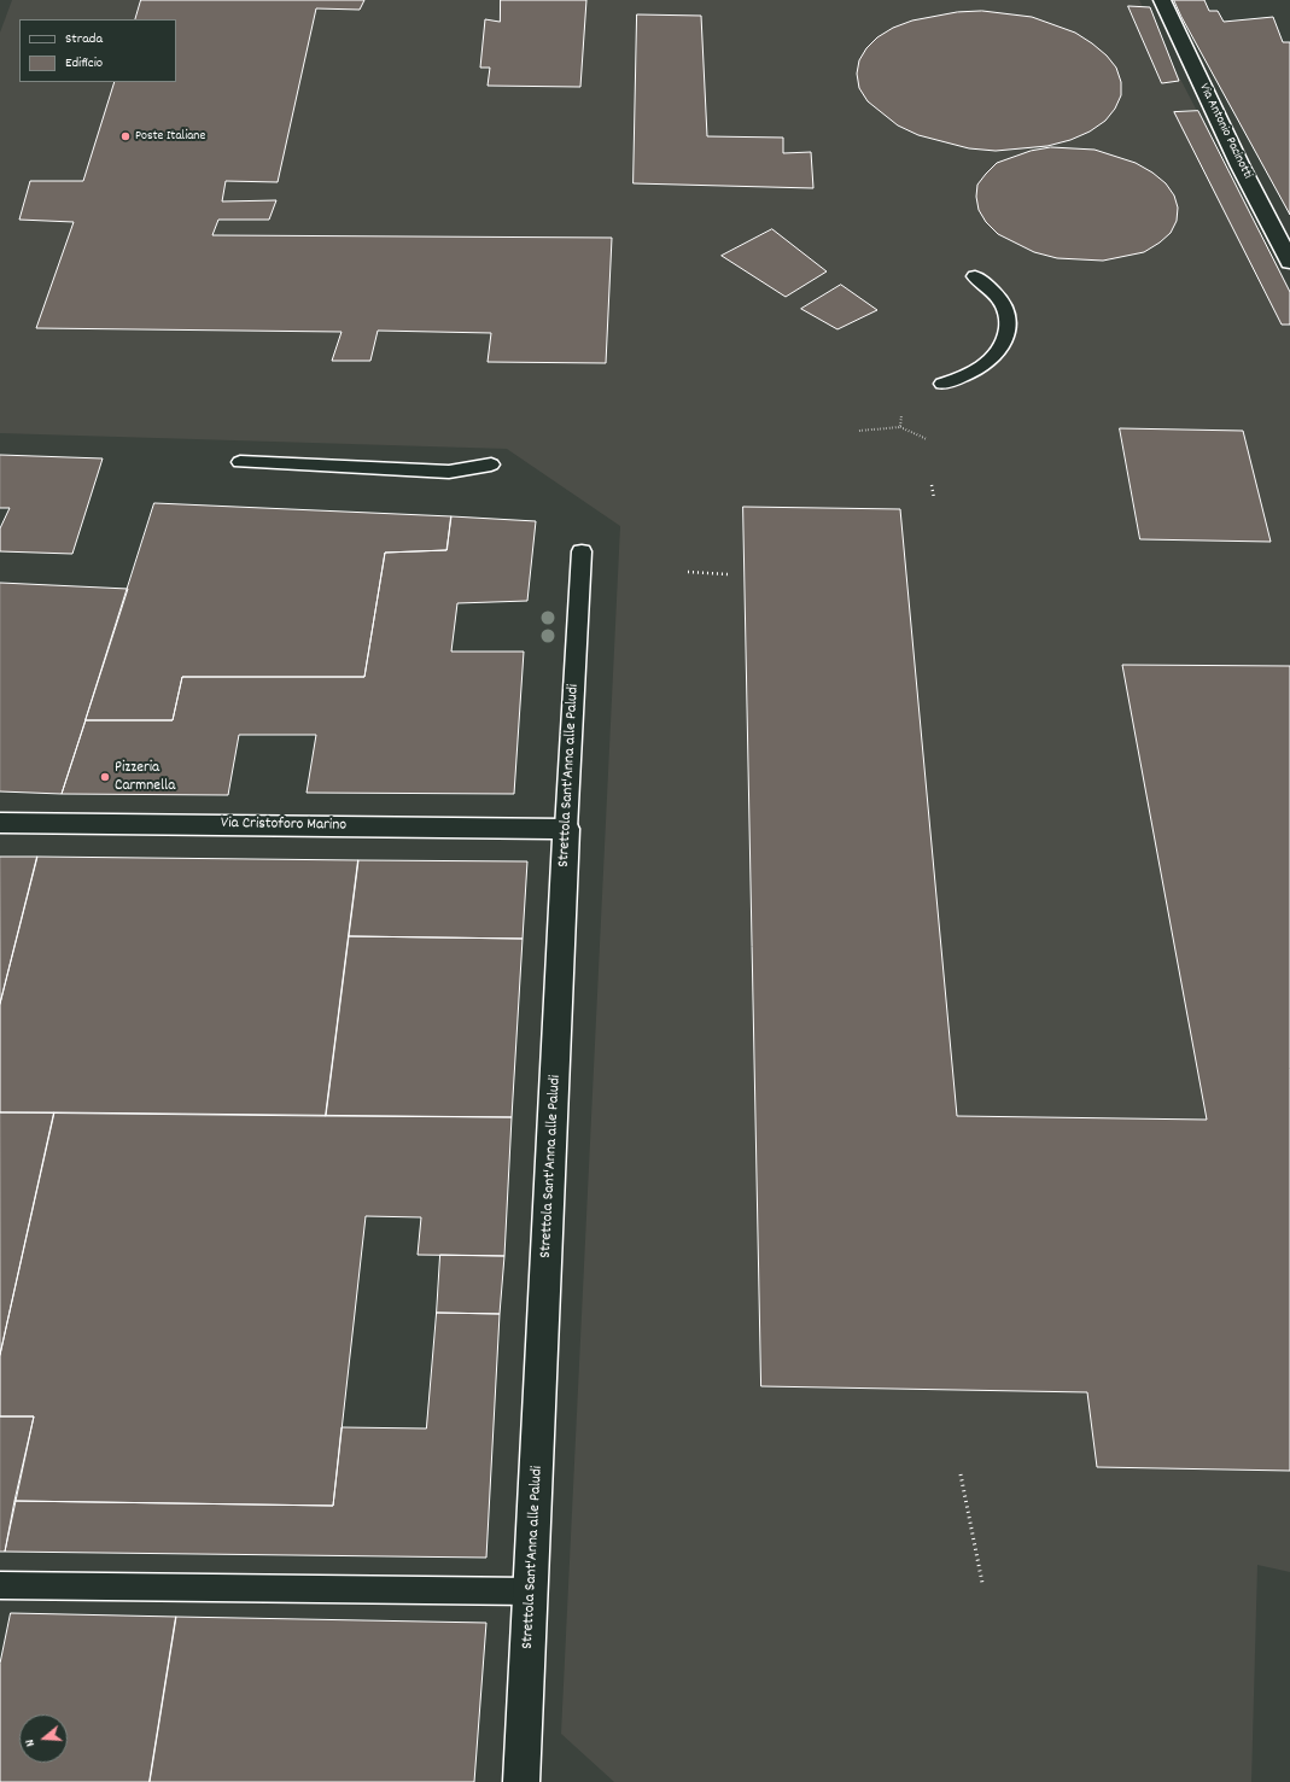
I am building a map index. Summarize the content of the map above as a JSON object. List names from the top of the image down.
{
  "streets": {
    "street": ["Via Antonio Pacinotti", "Strettola Sant'Anna alle Paludi", "Via Cristoforo Marino"]
  },
  "crossings": [
    ["Strettola Sant'Anna alle Paludi", "Via Cristoforo Marino"]
  ],
  "places": ["Poste Italiane", "Pizzeria Carmnella"],
  "legend": ["Strada", "Edificio"],
  "north": "left"
}
